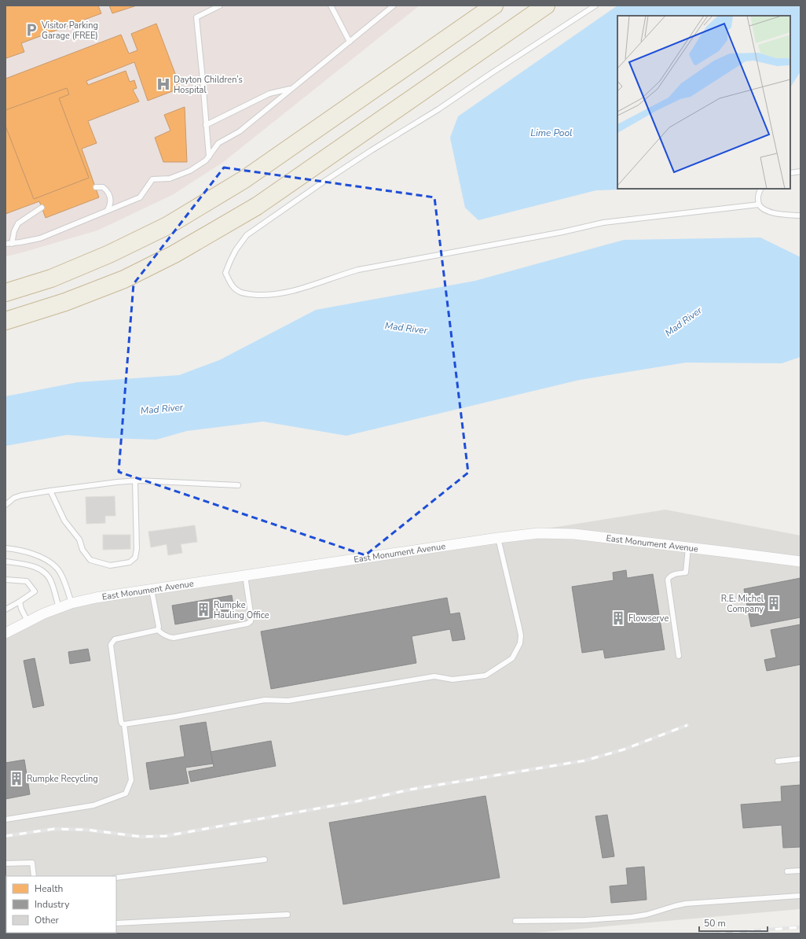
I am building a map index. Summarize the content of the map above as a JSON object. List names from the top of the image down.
{
  "streets": {
    "street": ["East Monument Avenue"]
  },
  "water": ["Lime Pool", "Mad River"],
  "places": {
    "parking": ["Visitor Parking Garage (FREE)"],
    "hospital": ["Dayton Children’s Hospital"],
    "building": [
      "R.E. Michel Company",
      "Rumpke Hauling Office",
      "Flowserve",
      "Rumpke Recycling"
    ]
  },
  "legend": ["Health", "Industry", "Other"],
  "scale_bar": "50 m"
}
